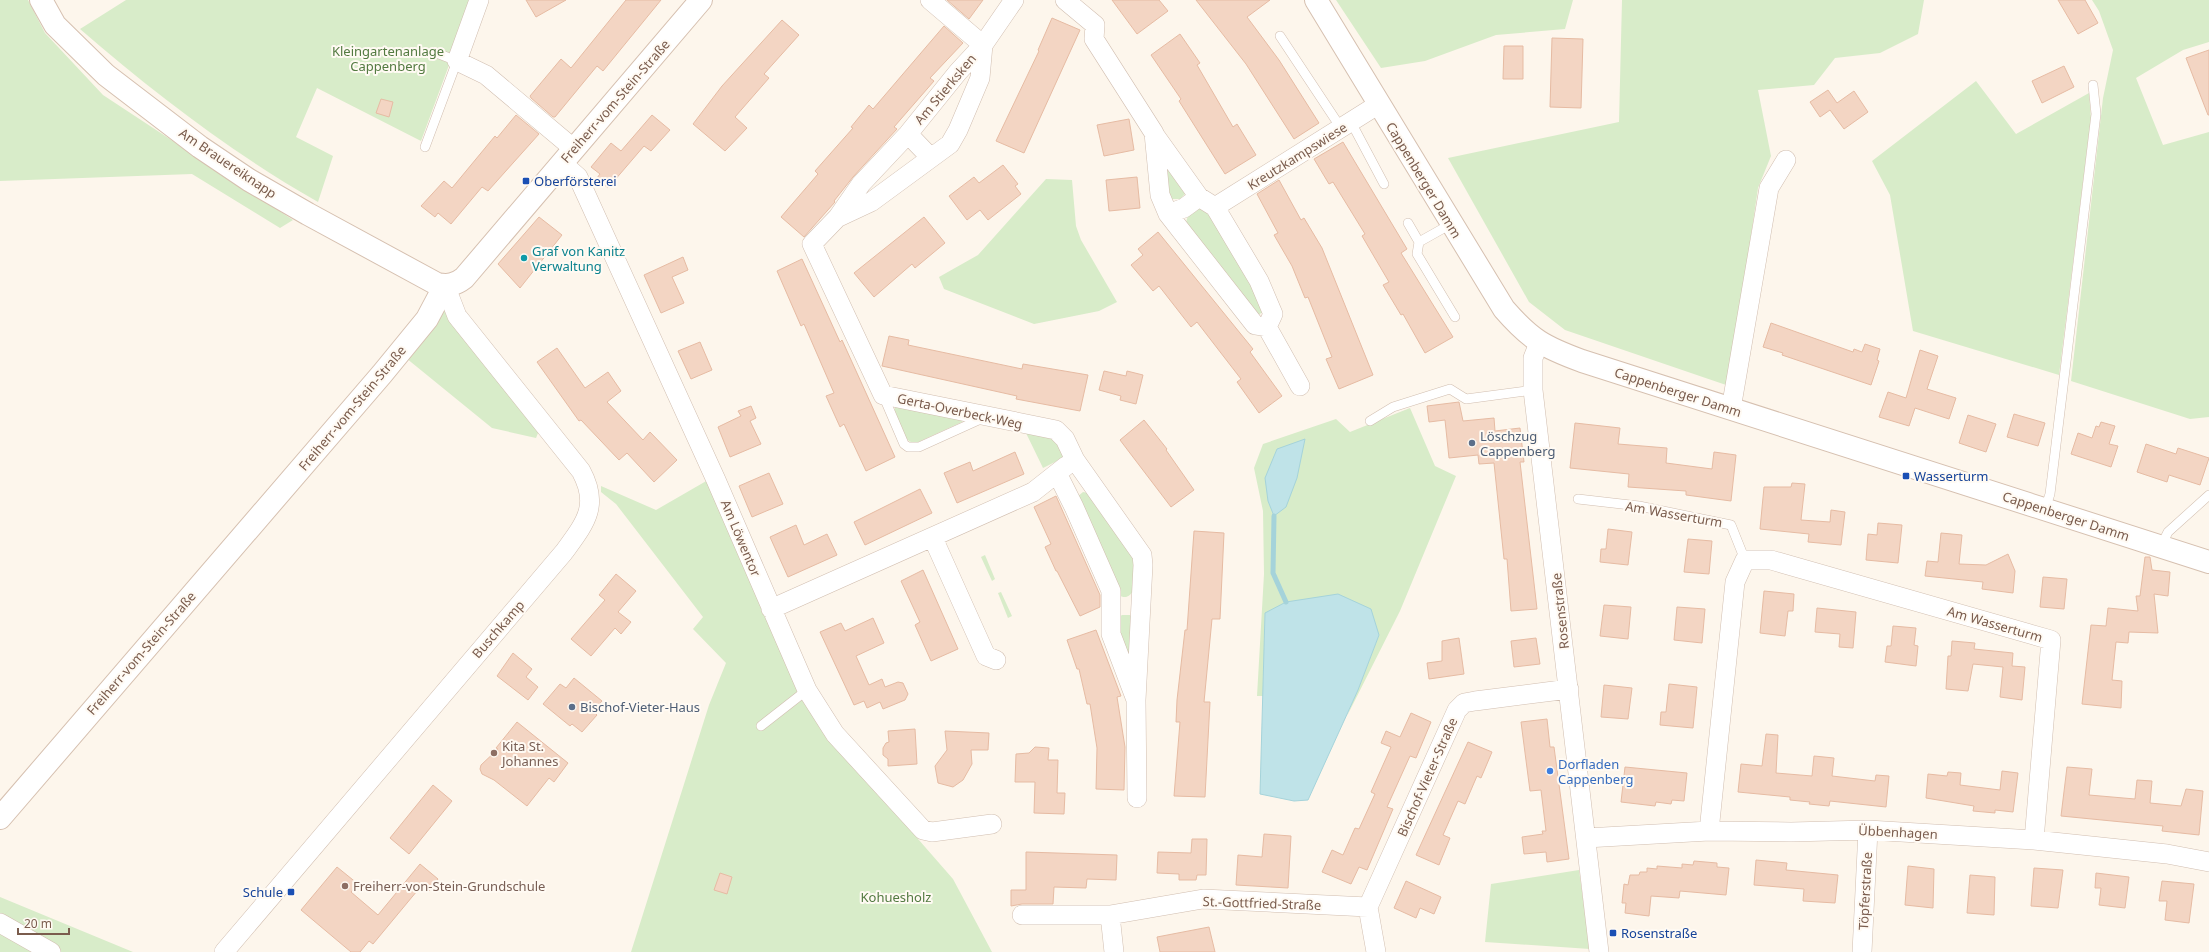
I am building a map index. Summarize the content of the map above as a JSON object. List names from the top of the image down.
{
  "streets": {
    "main road": ["Freiherr-vom-Stein-Straße", "Am Brauereiknapp", "Cappenberger Damm"],
    "street": [
      "Am Stierksken",
      "Kreutzkampswiese",
      "Gerta-Overbeck-Weg",
      "Am Wasserturm",
      "Am Löwentor",
      "Rosenstraße",
      "Buschkamp",
      "Bischof-Vieter-Straße",
      "Übbenhagen",
      "Töpferstraße",
      "St.-Gottfried-Straße"
    ]
  },
  "crossings": [
    ["Am Stierksken", "Gerta-Overbeck-Weg"],
    ["Freiherr-vom-Stein-Straße", "Am Brauereiknapp"],
    ["Freiherr-vom-Stein-Straße", "Am Löwentor"],
    ["Freiherr-vom-Stein-Straße", "Buschkamp"],
    ["Kreutzkampswiese", "Cappenberger Damm"],
    ["Am Brauereiknapp", "Buschkamp"],
    ["Cappenberger Damm", "Rosenstraße"],
    ["Am Wasserturm", "Übbenhagen"],
    ["Rosenstraße", "Bischof-Vieter-Straße"],
    ["Rosenstraße", "Übbenhagen"],
    ["Bischof-Vieter-Straße", "St.-Gottfried-Straße"],
    ["Übbenhagen", "Töpferstraße"]
  ],
  "parks": ["Kleingartenanlage Cappenberg", "Kohuesholz"],
  "places": {
    "transit": [
      "Oberförsterei",
      "Wasserturm",
      "Schule",
      "Rosenstraße"
    ],
    "other": [
      "Graf von Kanitz Verwaltung",
      "Löschzug Cappenberg",
      "Bischof-Vieter-Haus",
      "Kita St. Johannes",
      "Dorfladen Cappenberg",
      "Freiherr-von-Stein-Grundschule"
    ]
  },
  "scale_bar": "20 m"
}
